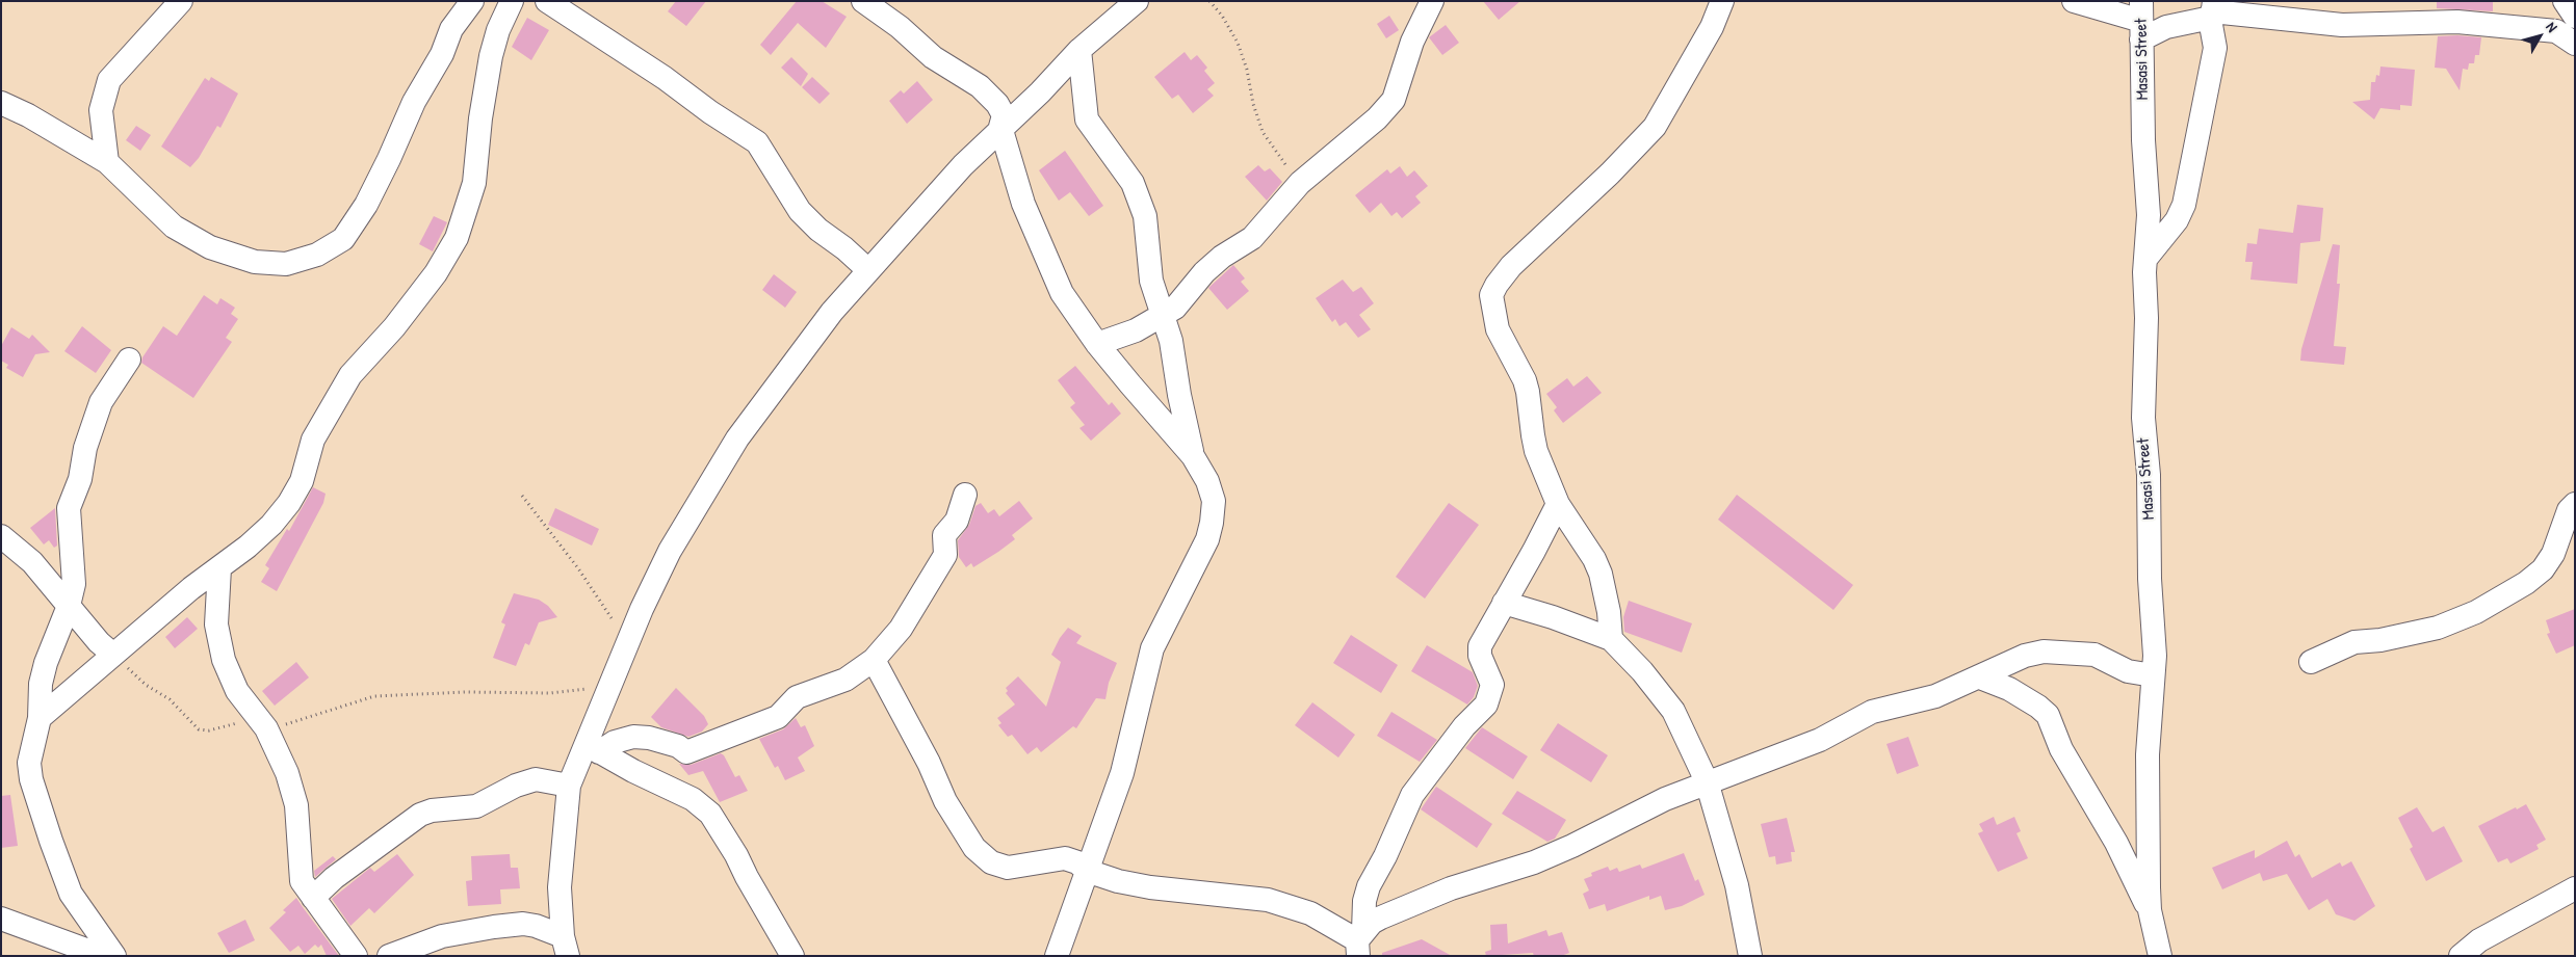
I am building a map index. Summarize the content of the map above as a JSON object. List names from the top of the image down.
{
  "streets": {
    "street": ["Masasi Street"]
  },
  "north": "top right"
}
